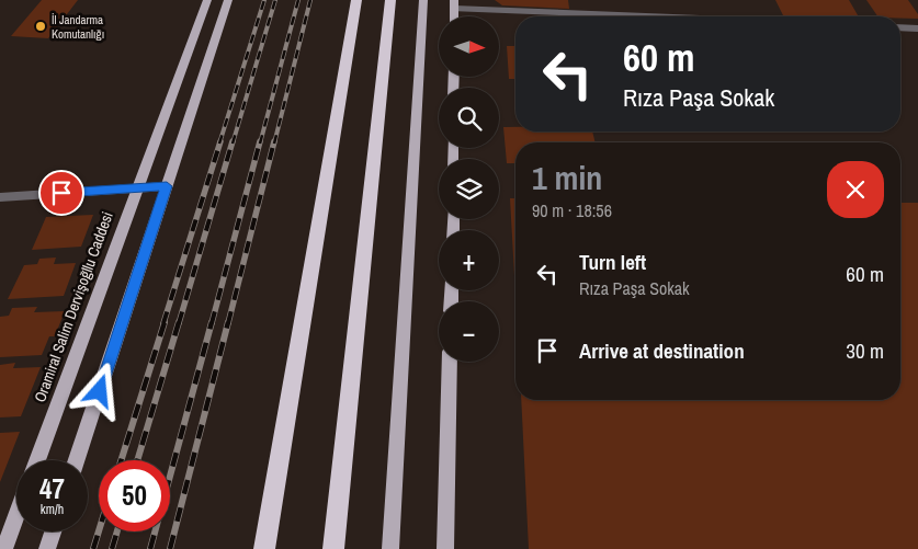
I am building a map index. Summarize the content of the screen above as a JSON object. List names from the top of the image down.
{
  "streets": {
    "main road": ["Oramiral Salim Dervişoğllu Caddesi"]
  },
  "places": ["İl Jandarma Komutanlığı"],
  "north": "right",
  "page": {
    "map_buttons": ["+", "−"],
    "turn": ["60 m", "Rıza Paşa Sokak"],
    "heading": ["1 min", "90 m · 18:56"],
    "list": [
      {
        "name": "Turn left",
        "note": "Rıza Paşa Sokak",
        "value": "60 m"
      },
      {
        "name": "Arrive at destination",
        "value": "30 m"
      }
    ],
    "speed": "47 km/h",
    "limit": "50"
  }
}
